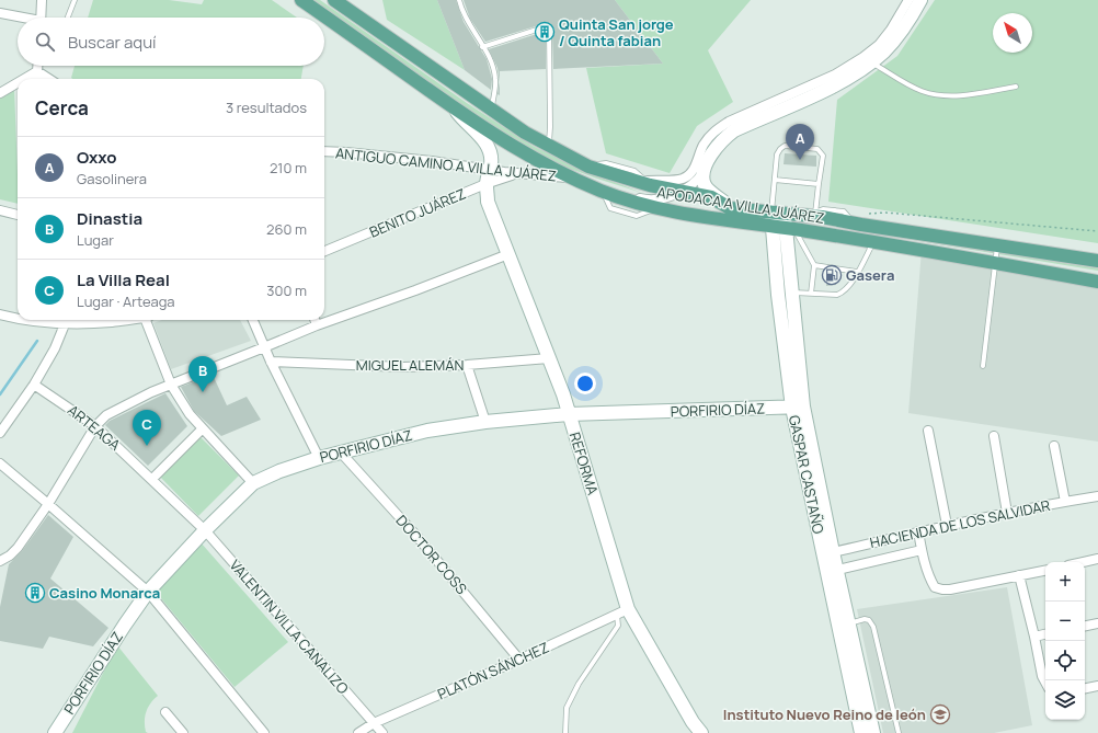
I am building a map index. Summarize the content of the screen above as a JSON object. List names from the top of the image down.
{
  "streets": {
    "main road": ["APODACA A VILLA JUÁREZ"],
    "street": [
      "ANTIGUO CAMINO A VILLA JUÁREZ",
      "BENITO JUÁREZ",
      "MIGUEL ALEMÁN",
      "PORFIRIO DÍAZ",
      "ARTEAGA",
      "REFORMA",
      "GASPAR CASTAÑO",
      "HACIENDA DE LOS SALVIDAR",
      "DOCTOR COSS",
      "VALENTIN VILLA CANALIZO",
      "PLATÓN SÁNCHEZ"
    ]
  },
  "crossings": [
    ["ANTIGUO CAMINO A VILLA JUÁREZ", "APODACA A VILLA JUÁREZ"],
    ["ANTIGUO CAMINO A VILLA JUÁREZ", "BENITO JUÁREZ"],
    ["ANTIGUO CAMINO A VILLA JUÁREZ", "REFORMA"],
    ["APODACA A VILLA JUÁREZ", "REFORMA"],
    ["APODACA A VILLA JUÁREZ", "GASPAR CASTAÑO"],
    ["BENITO JUÁREZ", "REFORMA"],
    ["MIGUEL ALEMÁN", "REFORMA"],
    ["PORFIRIO DÍAZ", "ARTEAGA"],
    ["PORFIRIO DÍAZ", "REFORMA"],
    ["PORFIRIO DÍAZ", "GASPAR CASTAÑO"],
    ["PORFIRIO DÍAZ", "DOCTOR COSS"],
    ["PORFIRIO DÍAZ", "VALENTIN VILLA CANALIZO"],
    ["ARTEAGA", "VALENTIN VILLA CANALIZO"],
    ["REFORMA", "PLATÓN SÁNCHEZ"],
    ["GASPAR CASTAÑO", "HACIENDA DE LOS SALVIDAR"],
    ["DOCTOR COSS", "PLATÓN SÁNCHEZ"],
    ["VALENTIN VILLA CANALIZO", "PLATÓN SÁNCHEZ"]
  ],
  "places": {
    "building": ["Quinta San jorge / Quinta fabian", "Casino Monarca"],
    "fuel station": ["Gasera"],
    "school or university": ["Instituto Nuevo Reino de león"]
  },
  "north": "top left",
  "page": {
    "search": "Buscar aquí",
    "heading": ["Cerca", "3 resultados"],
    "pins": ["A", "B", "C"],
    "list": [
      {
        "mark": "A",
        "name": "Oxxo",
        "note": "Gasolinera",
        "value": "210 m"
      },
      {
        "mark": "B",
        "name": "Dinastia",
        "note": "Lugar",
        "value": "260 m"
      },
      {
        "mark": "C",
        "name": "La Villa Real",
        "note": "Lugar · Arteaga",
        "value": "300 m"
      }
    ],
    "map_buttons": ["+", "−"]
  }
}
